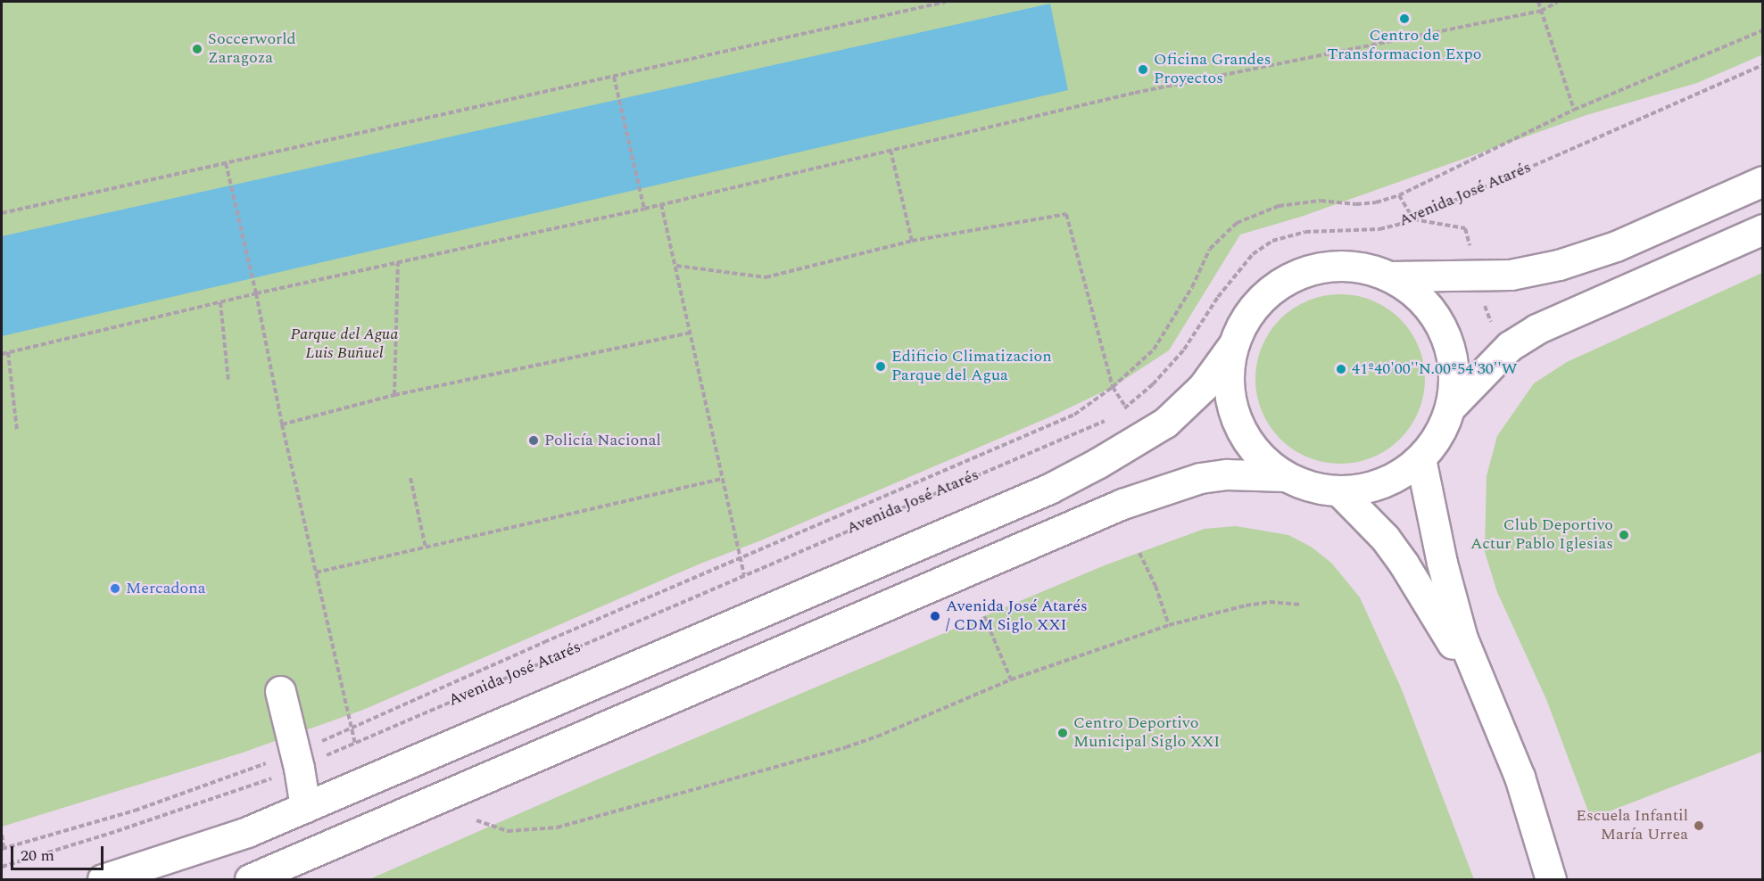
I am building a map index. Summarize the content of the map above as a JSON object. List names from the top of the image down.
{
  "streets": {
    "path": ["Avenida José Atarés"]
  },
  "parks": ["Parque del Agua Luis Buñuel"],
  "places": [
    "Centro de Transformacion Expo",
    "Soccerworld Zaragoza",
    "Oficina Grandes Proyectos",
    "Edificio Climatizacion Parque del Agua",
    "41º40'00''N.00º54'30''W",
    "Policía Nacional",
    "Club Deportivo Actur Pablo Iglesias",
    "Mercadona",
    "Avenida José Atarés / CDM Siglo XXI",
    "Centro Deportivo Municipal Siglo XXI",
    "Escuela Infantil María Urrea"
  ],
  "scale_bar": "20 m"
}
